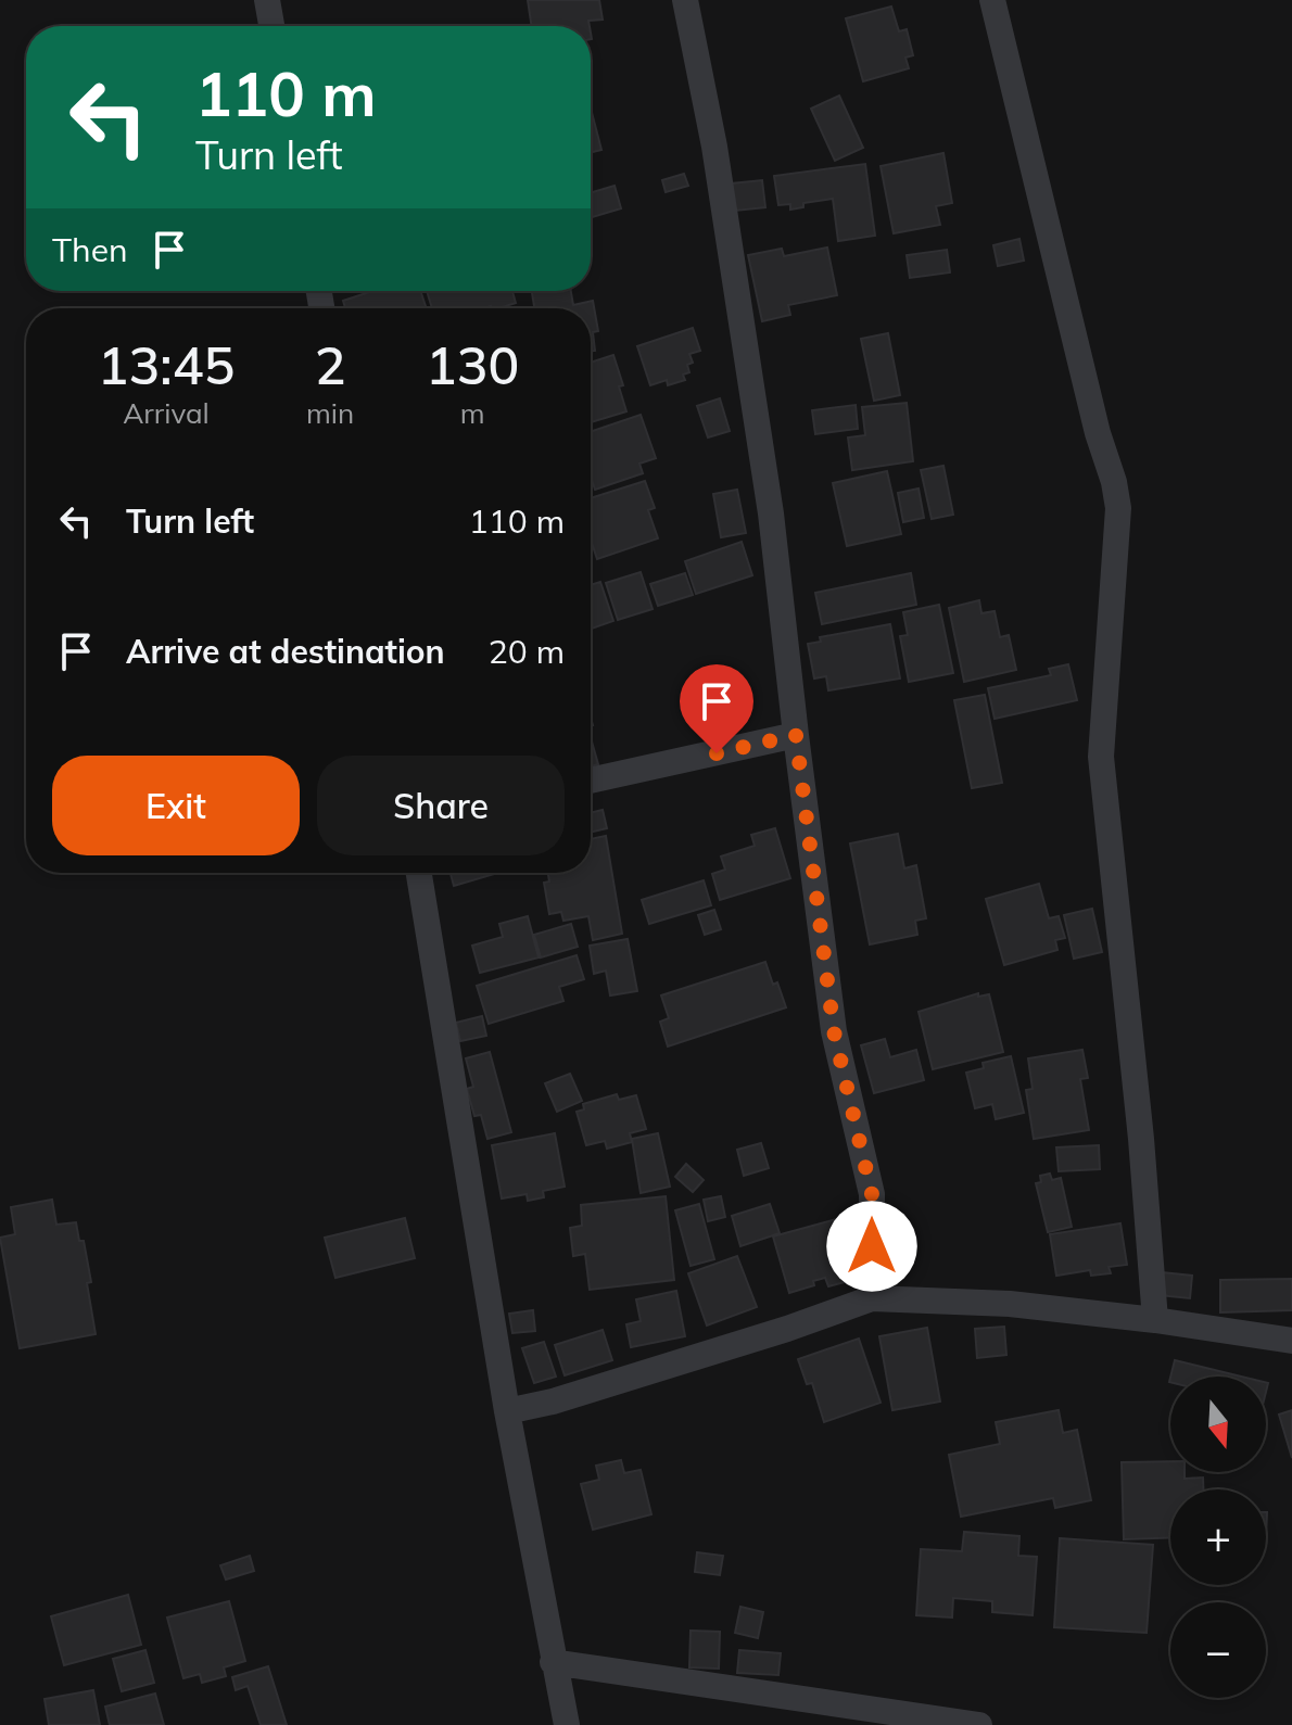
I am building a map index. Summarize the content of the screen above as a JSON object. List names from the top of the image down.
{
  "north": "bottom",
  "page": {
    "turn": ["110 m", "Turn left"],
    "then": "Then",
    "eta": [
      "13:45",
      "Arrival",
      "2",
      "min",
      "130",
      "m"
    ],
    "list": [
      {
        "name": "Turn left",
        "value": "110 m"
      },
      {
        "name": "Arrive at destination",
        "value": "20 m"
      }
    ],
    "buttons": ["Exit", "Share"],
    "map_buttons": ["+", "−"]
  }
}
